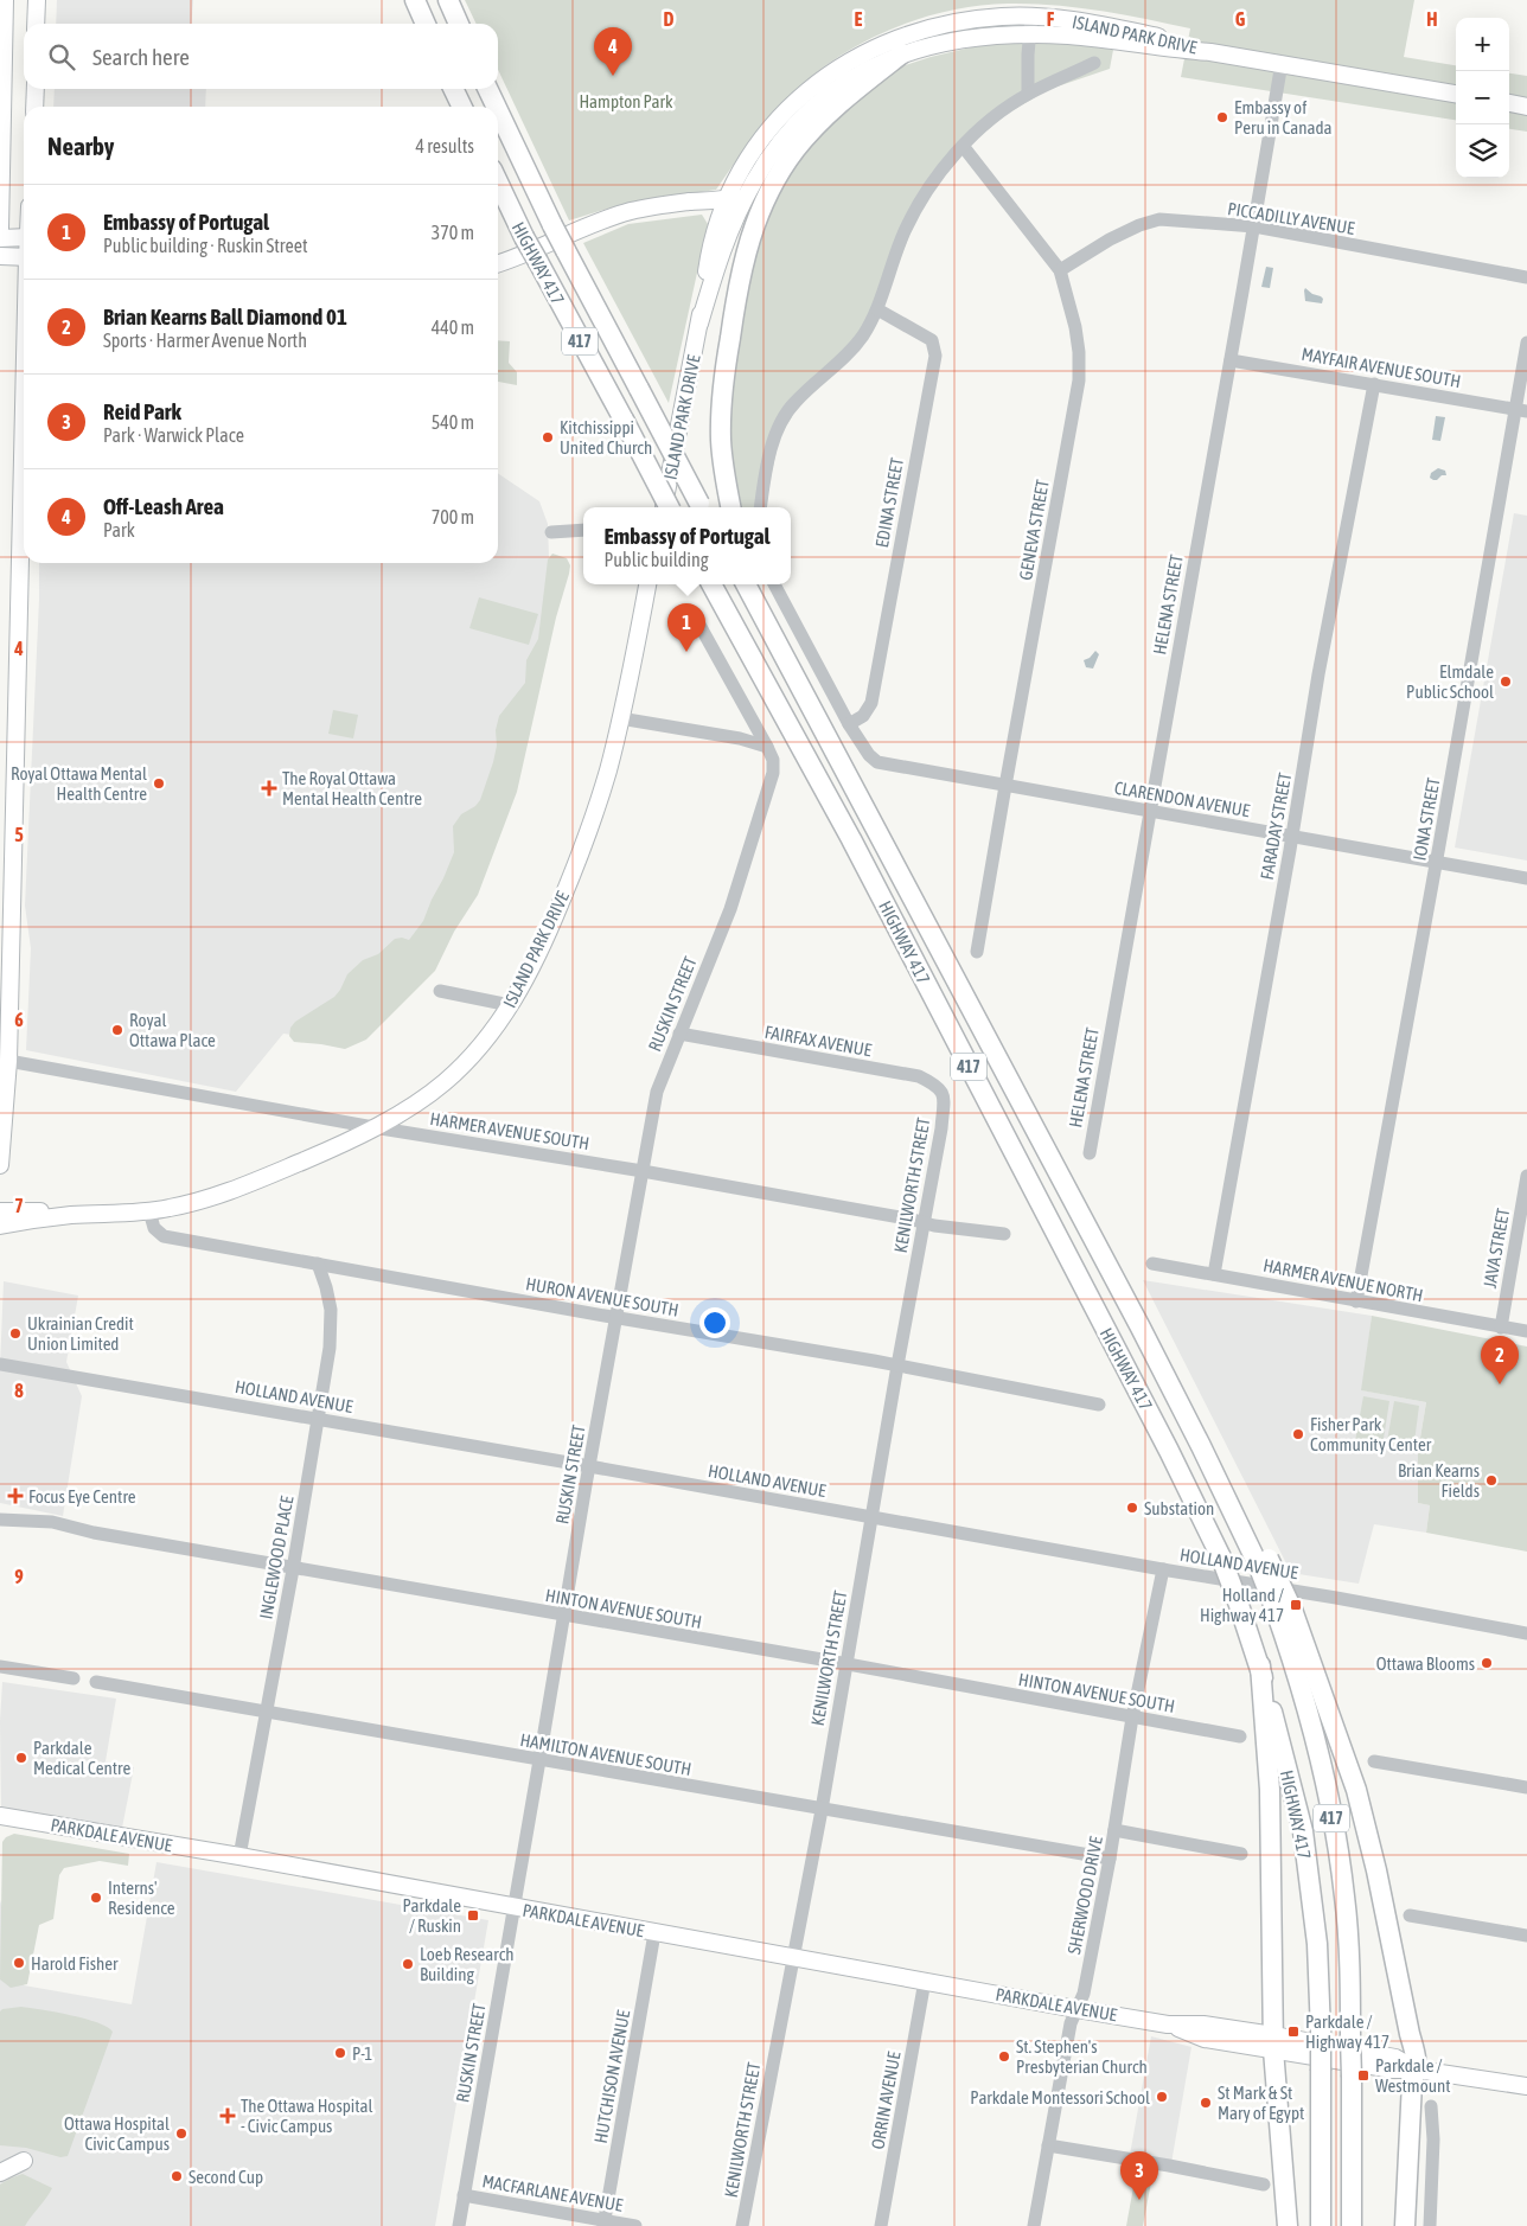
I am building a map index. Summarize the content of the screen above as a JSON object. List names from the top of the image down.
{
  "streets": {
    "highway": ["HIGHWAY 417", "417"],
    "main road": ["ISLAND PARK DRIVE", "PARKDALE AVENUE"],
    "street": [
      "PICCADILLY AVENUE",
      "MAYFAIR AVENUE SOUTH",
      "EDINA STREET",
      "GENEVA STREET",
      "HELENA STREET",
      "CLARENDON AVENUE",
      "IONA STREET",
      "FARADAY STREET",
      "RUSKIN STREET",
      "FAIRFAX AVENUE",
      "HARMER AVENUE SOUTH",
      "KENILWORTH STREET",
      "JAVA STREET",
      "HARMER AVENUE NORTH",
      "HURON AVENUE SOUTH",
      "HOLLAND AVENUE",
      "INGLEWOOD PLACE",
      "HINTON AVENUE SOUTH",
      "HAMILTON AVENUE SOUTH",
      "SHERWOOD DRIVE",
      "HUTCHISON AVENUE",
      "ORRIN AVENUE",
      "MACFARLANE AVENUE"
    ]
  },
  "crossings": [
    ["ISLAND PARK DRIVE", "HELENA STREET"],
    ["ISLAND PARK DRIVE", "HARMER AVENUE SOUTH"],
    ["ISLAND PARK DRIVE", "HURON AVENUE SOUTH"],
    ["PICCADILLY AVENUE", "GENEVA STREET"],
    ["PICCADILLY AVENUE", "HELENA STREET"],
    ["MAYFAIR AVENUE SOUTH", "HELENA STREET"],
    ["MAYFAIR AVENUE SOUTH", "IONA STREET"],
    ["MAYFAIR AVENUE SOUTH", "FARADAY STREET"],
    ["EDINA STREET", "CLARENDON AVENUE"],
    ["GENEVA STREET", "CLARENDON AVENUE"],
    ["HELENA STREET", "CLARENDON AVENUE"],
    ["CLARENDON AVENUE", "IONA STREET"],
    ["CLARENDON AVENUE", "FARADAY STREET"],
    ["IONA STREET", "HARMER AVENUE NORTH"],
    ["FARADAY STREET", "HARMER AVENUE NORTH"],
    ["RUSKIN STREET", "FAIRFAX AVENUE"],
    ["RUSKIN STREET", "HARMER AVENUE SOUTH"],
    ["RUSKIN STREET", "HURON AVENUE SOUTH"],
    ["RUSKIN STREET", "HOLLAND AVENUE"],
    ["RUSKIN STREET", "HINTON AVENUE SOUTH"],
    ["RUSKIN STREET", "HAMILTON AVENUE SOUTH"],
    ["RUSKIN STREET", "PARKDALE AVENUE"],
    ["RUSKIN STREET", "MACFARLANE AVENUE"],
    ["FAIRFAX AVENUE", "KENILWORTH STREET"],
    ["HARMER AVENUE SOUTH", "KENILWORTH STREET"],
    ["KENILWORTH STREET", "HURON AVENUE SOUTH"],
    ["KENILWORTH STREET", "HOLLAND AVENUE"],
    ["KENILWORTH STREET", "HINTON AVENUE SOUTH"],
    ["KENILWORTH STREET", "HAMILTON AVENUE SOUTH"],
    ["KENILWORTH STREET", "PARKDALE AVENUE"],
    ["JAVA STREET", "HARMER AVENUE NORTH"],
    ["HURON AVENUE SOUTH", "INGLEWOOD PLACE"],
    ["HOLLAND AVENUE", "INGLEWOOD PLACE"],
    ["HOLLAND AVENUE", "SHERWOOD DRIVE"],
    ["INGLEWOOD PLACE", "HINTON AVENUE SOUTH"],
    ["INGLEWOOD PLACE", "HAMILTON AVENUE SOUTH"],
    ["INGLEWOOD PLACE", "PARKDALE AVENUE"],
    ["HINTON AVENUE SOUTH", "SHERWOOD DRIVE"],
    ["HAMILTON AVENUE SOUTH", "SHERWOOD DRIVE"],
    ["PARKDALE AVENUE", "SHERWOOD DRIVE"],
    ["PARKDALE AVENUE", "HUTCHISON AVENUE"],
    ["PARKDALE AVENUE", "ORRIN AVENUE"],
    ["HUTCHISON AVENUE", "MACFARLANE AVENUE"]
  ],
  "parks": ["Hampton Park"],
  "places": {
    "other": [
      "Embassy of Peru in Canada",
      "Kitchissippi United Church",
      "Elmdale Public School",
      "Royal Ottawa Mental Health Centre",
      "Royal Ottawa Place",
      "Ukrainian Credit Union Limited",
      "Fisher Park Community Center",
      "Brian Kearns Fields",
      "Substation",
      "Ottawa Blooms",
      "Parkdale Medical Centre",
      "Interns' Residence",
      "Harold Fisher",
      "Loeb Research Building",
      "P-1",
      "St. Stephen's Presbyterian Church",
      "Parkdale Montessori School",
      "St Mark & St Mary of Egypt",
      "Ottawa Hospital Civic Campus",
      "Second Cup"
    ],
    "health": ["The Royal Ottawa Mental Health Centre", "Focus Eye Centre", "The Ottawa Hospital - Civic Campus"],
    "transit": [
      "Holland / Highway 417",
      "Parkdale / Ruskin",
      "Parkdale / Highway 417",
      "Parkdale / Westmount"
    ]
  },
  "page": {
    "map_buttons": ["+", "−"],
    "search": "Search here",
    "pins": [
      "4",
      "1",
      "2",
      "3"
    ],
    "heading": ["Nearby", "4 results"],
    "list": [
      {
        "mark": "1",
        "name": "Embassy of Portugal",
        "note": "Public building · Ruskin Street",
        "value": "370 m"
      },
      {
        "mark": "2",
        "name": "Brian Kearns Ball Diamond 01",
        "note": "Sports · Harmer Avenue North",
        "value": "440 m"
      },
      {
        "mark": "3",
        "name": "Reid Park",
        "note": "Park · Warwick Place",
        "value": "540 m"
      },
      {
        "mark": "4",
        "name": "Off-Leash Area",
        "note": "Park",
        "value": "700 m"
      }
    ],
    "popup": ["Embassy of Portugal", "Public building"]
  },
  "grid": {
    "columns": [
      "D",
      "E",
      "F",
      "G",
      "H"
    ],
    "rows": [
      "4",
      "5",
      "6",
      "7",
      "8",
      "9"
    ]
  }
}
